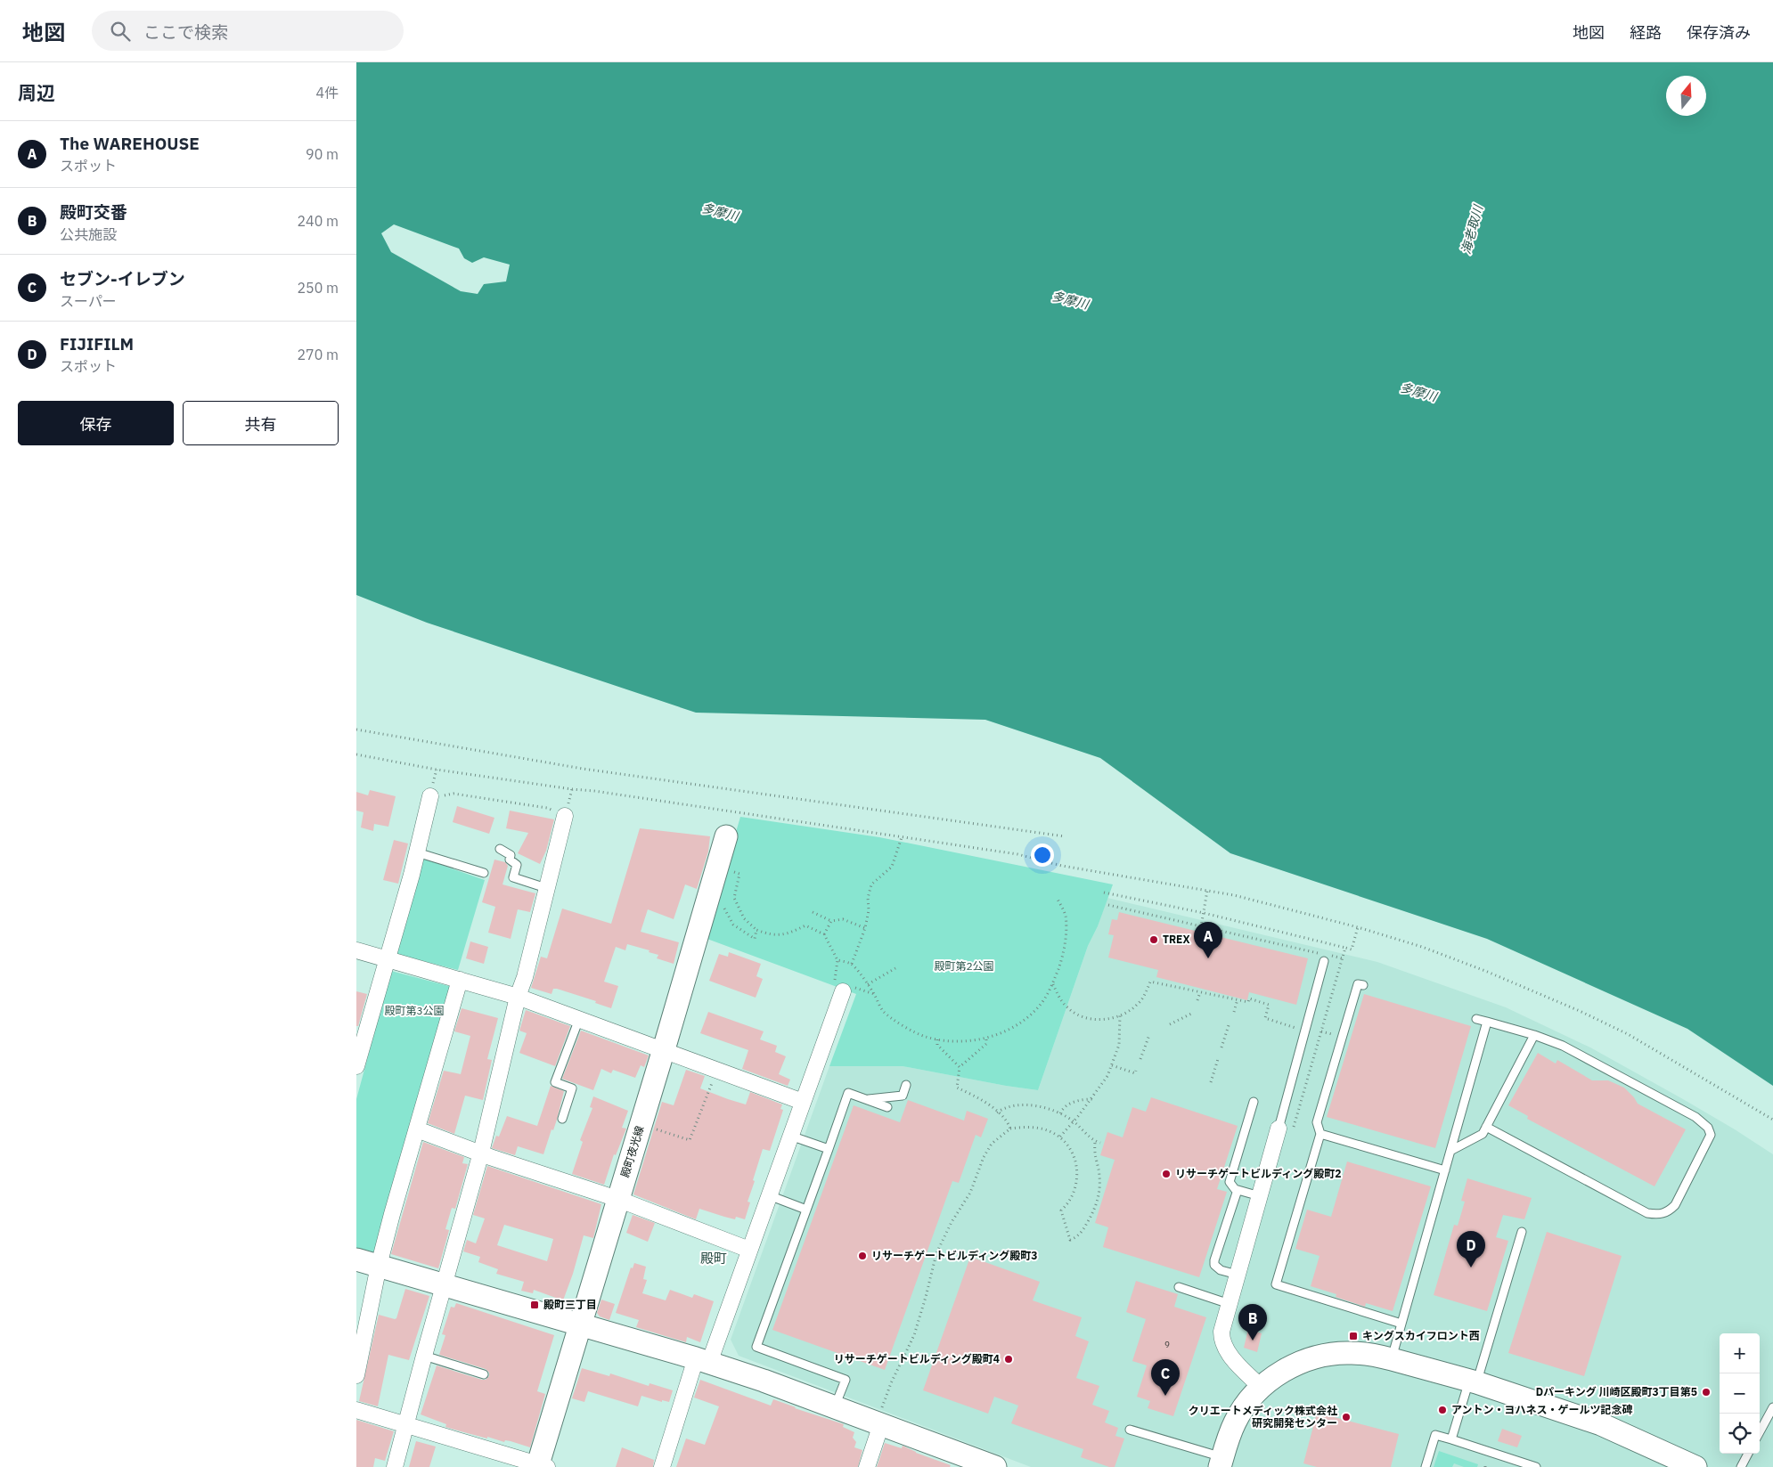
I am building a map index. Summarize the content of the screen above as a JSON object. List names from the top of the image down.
{
  "streets": {
    "street": ["殿町夜光線"]
  },
  "districts": ["殿町"],
  "water": ["多摩川", "海老取川"],
  "parks": ["殿町第2公園", "殿町第3公園"],
  "places": {
    "other": [
      "TREX",
      "リサーチゲートビルディング殿町2",
      "リサーチゲートビルディング殿町3",
      "リサーチゲートビルディング殿町4",
      "Dパーキング 川崎区殿町3丁目第5",
      "アントン・ヨハネス・ゲールツ記念碑",
      "クリエートメディック株式会社 研究開発センター"
    ],
    "transit": ["殿町三丁目", "キングスカイフロント西"]
  },
  "house_numbers": ["9"],
  "north": "top",
  "page": {
    "header": "地図",
    "search": "ここで検索",
    "nav": ["地図", "経路", "保存済み"],
    "heading": ["周辺", "4件"],
    "list": [
      {
        "mark": "A",
        "name": "The WAREHOUSE",
        "note": "スポット",
        "value": "90 m"
      },
      {
        "mark": "B",
        "name": "殿町交番",
        "note": "公共施設",
        "value": "240 m"
      },
      {
        "mark": "C",
        "name": "セブン-イレブン",
        "note": "スーパー",
        "value": "250 m"
      },
      {
        "mark": "D",
        "name": "FIJIFILM",
        "note": "スポット",
        "value": "270 m"
      }
    ],
    "buttons": ["保存", "共有"],
    "pins": [
      "A",
      "D",
      "B",
      "C"
    ],
    "map_buttons": ["+", "−"]
  }
}
